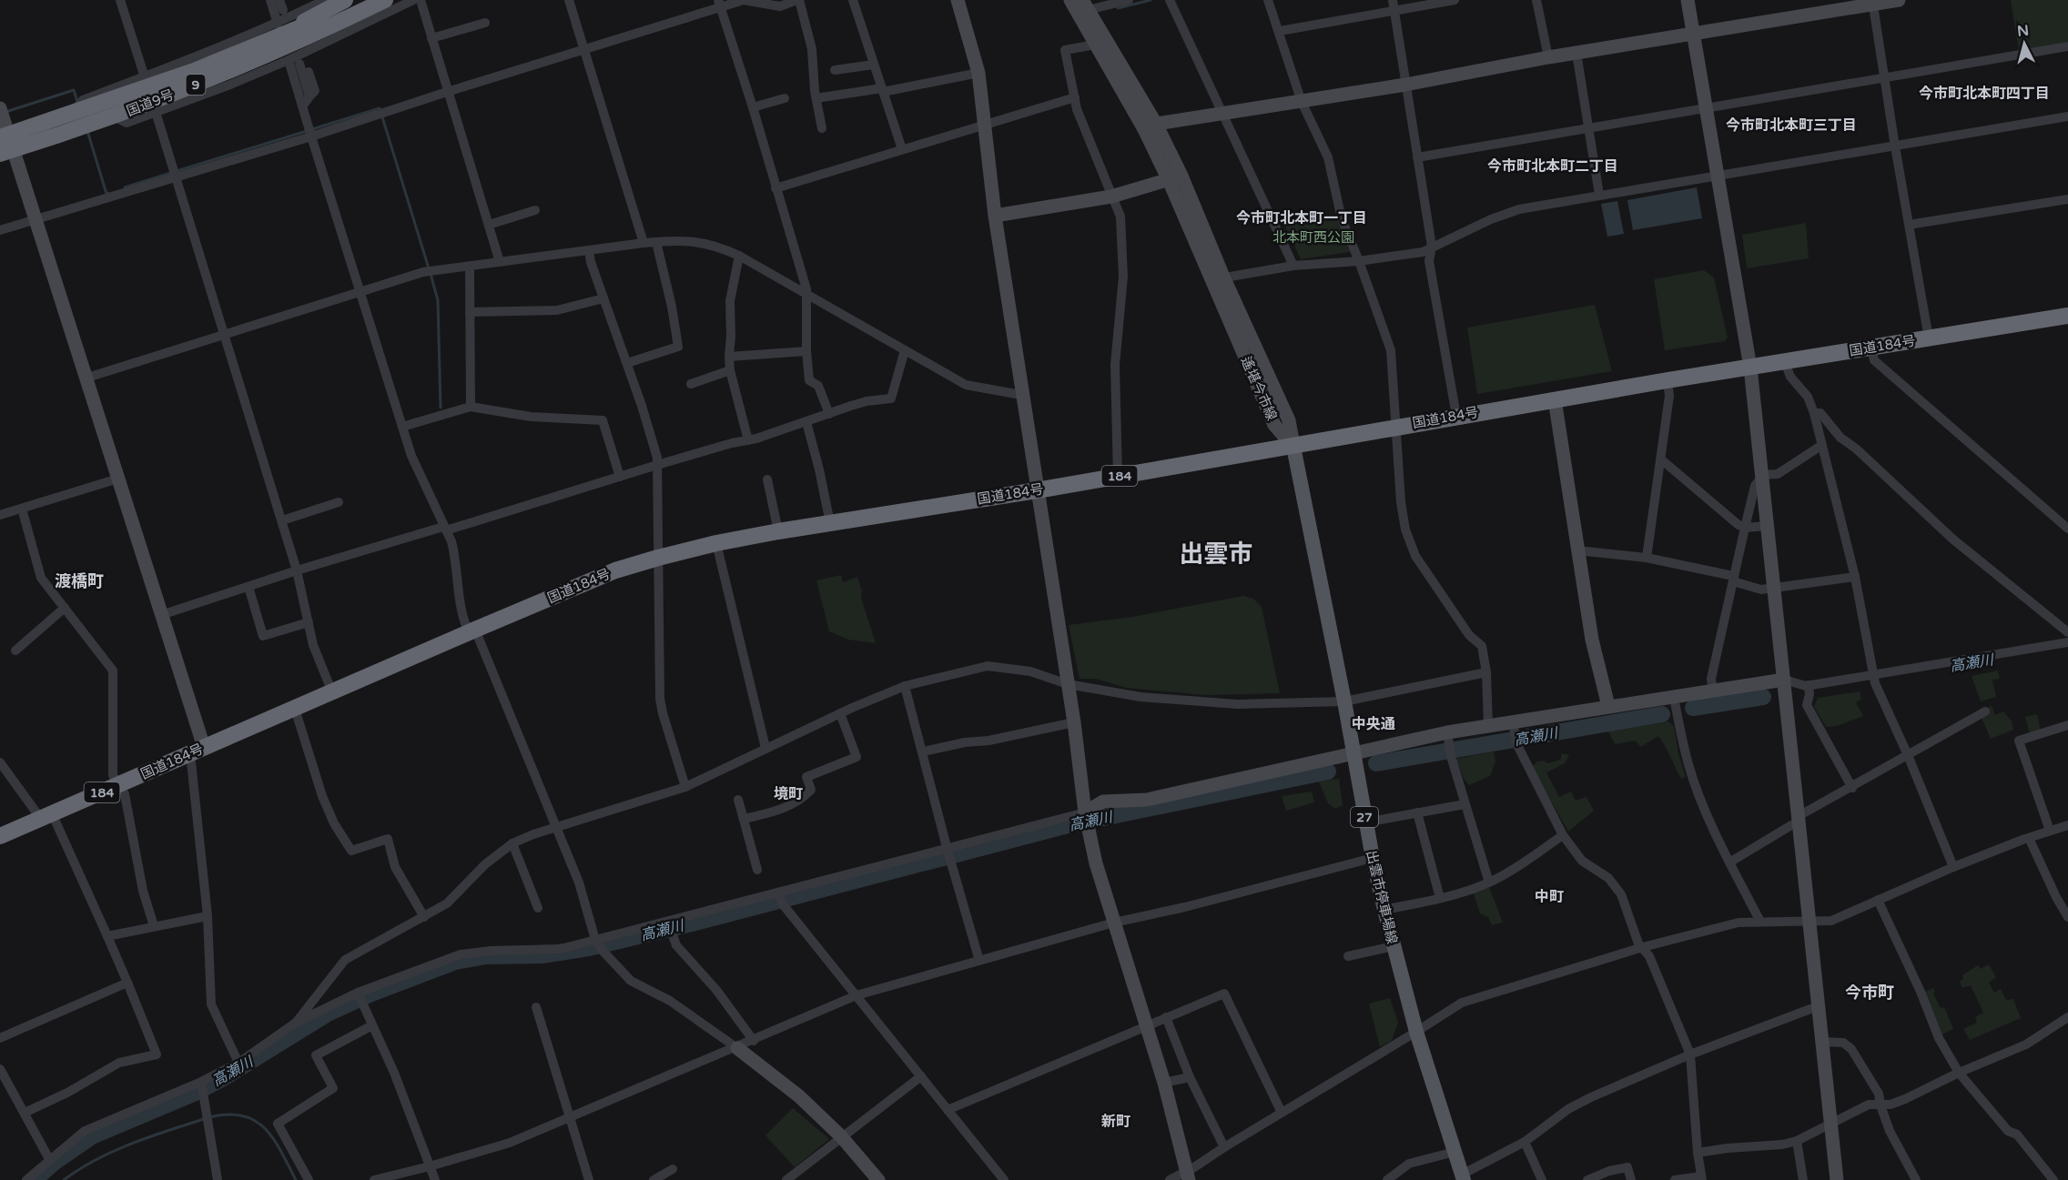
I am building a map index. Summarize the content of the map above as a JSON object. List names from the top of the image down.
{
  "streets": {
    "highway": [
      "9",
      "国道9号",
      "国道184号",
      "184"
    ],
    "main road": ["27", "出雲市停車場線"],
    "street": ["遙堪今市線"]
  },
  "crossings": [
    ["9", "国道9号"],
    ["国道184号", "遙堪今市線"],
    ["国道184号", "出雲市停車場線"],
    ["遙堪今市線", "出雲市停車場線"]
  ],
  "districts": [
    "今市町北本町四丁目",
    "今市町北本町三丁目",
    "今市町北本町二丁目",
    "今市町北本町一丁目",
    "出雲市",
    "渡橋町",
    "中央通",
    "境町",
    "中町",
    "今市町",
    "新町"
  ],
  "water": ["高瀬川"],
  "parks": ["北本町西公園"],
  "north": "top"
}
